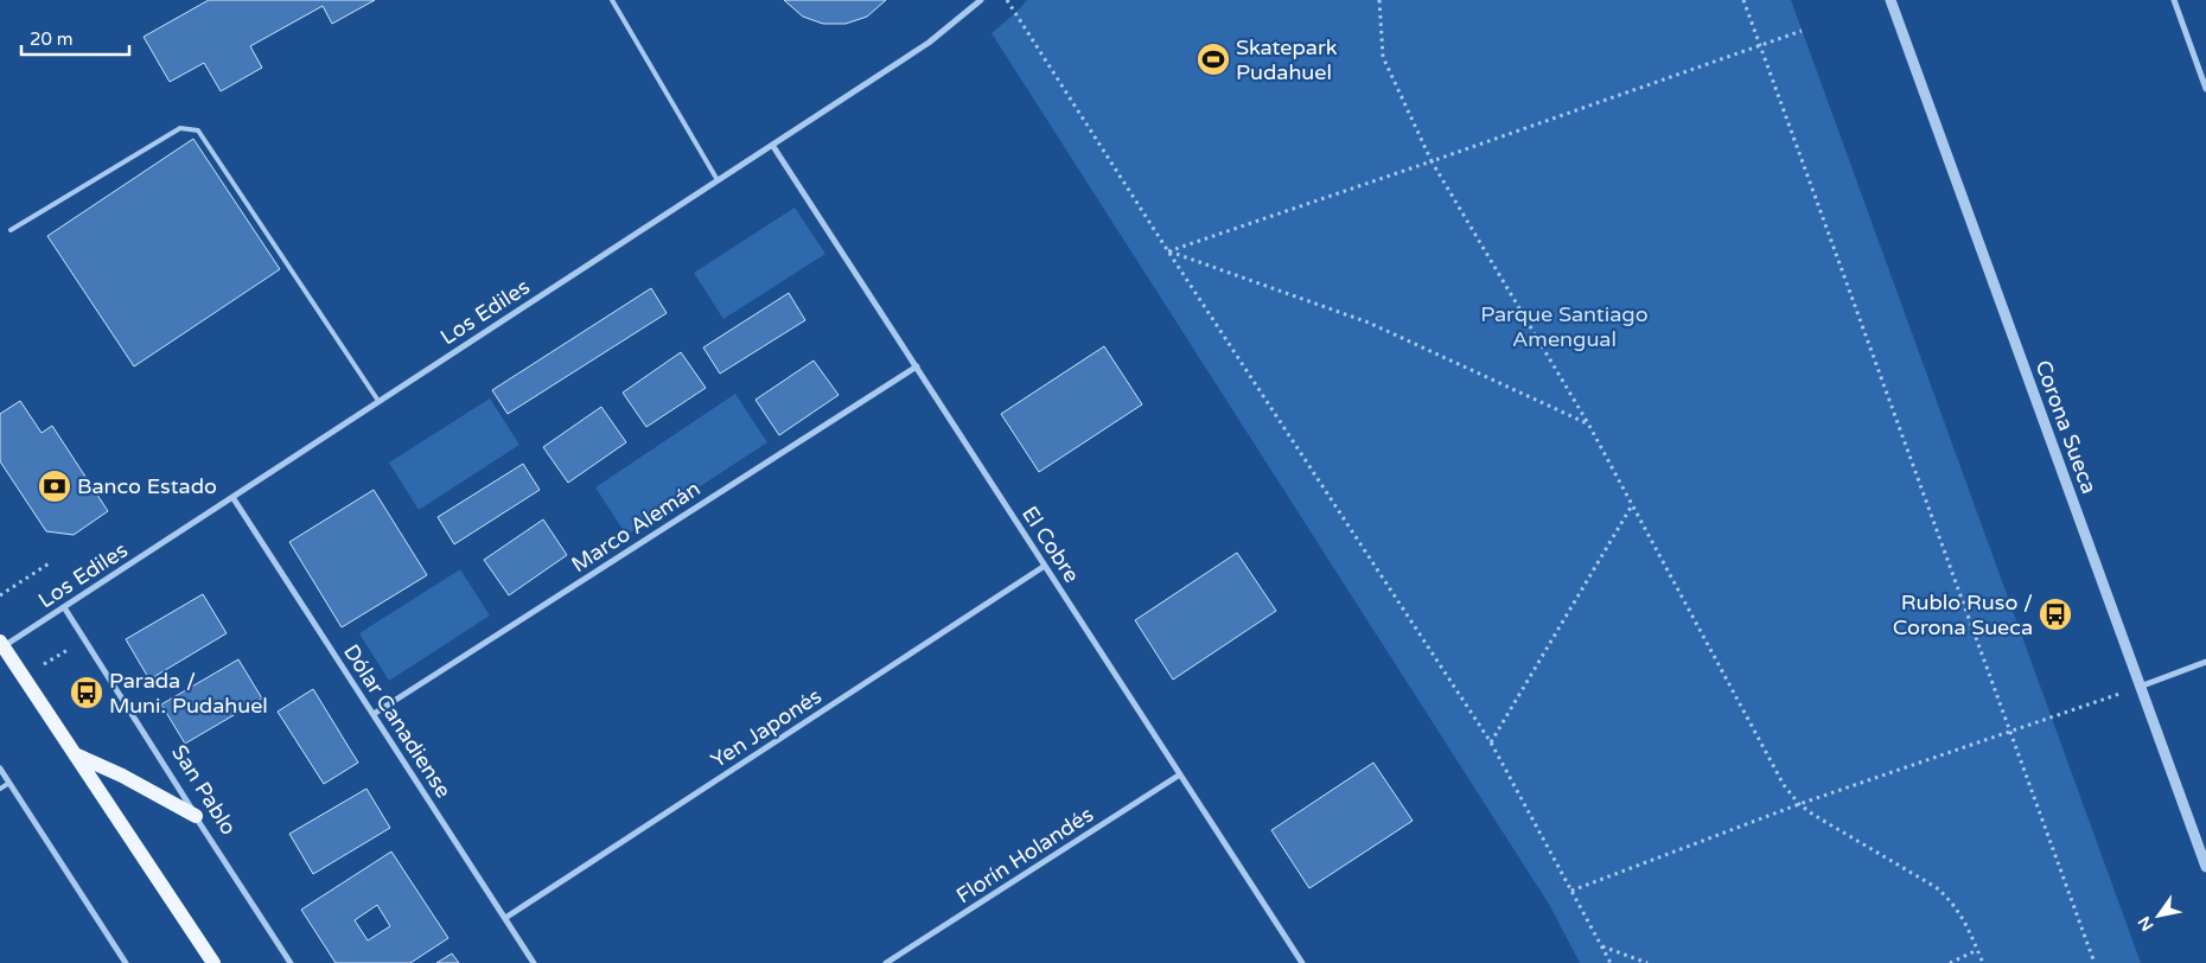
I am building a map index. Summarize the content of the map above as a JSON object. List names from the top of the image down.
{
  "streets": {
    "street": [
      "Los Ediles",
      "Corona Sueca",
      "Marco Alemán",
      "El Cobre",
      "Dólar Canadiense",
      "Yen Japonés",
      "San Pablo",
      "Florín Holandés"
    ]
  },
  "crossings": [
    ["Los Ediles", "El Cobre"],
    ["Los Ediles", "Dólar Canadiense"],
    ["Los Ediles", "San Pablo"],
    ["Marco Alemán", "El Cobre"],
    ["Marco Alemán", "Dólar Canadiense"],
    ["El Cobre", "Yen Japonés"],
    ["El Cobre", "Florín Holandés"],
    ["Dólar Canadiense", "Yen Japonés"]
  ],
  "parks": ["Parque Santiago Amengual"],
  "places": {
    "sports": ["Skatepark Pudahuel"],
    "bank": ["Banco Estado"],
    "bus stop": ["Rublo Ruso / Corona Sueca", "Parada / Muni. Pudahuel"]
  },
  "scale_bar": "20 m",
  "north": "bottom left"
}
